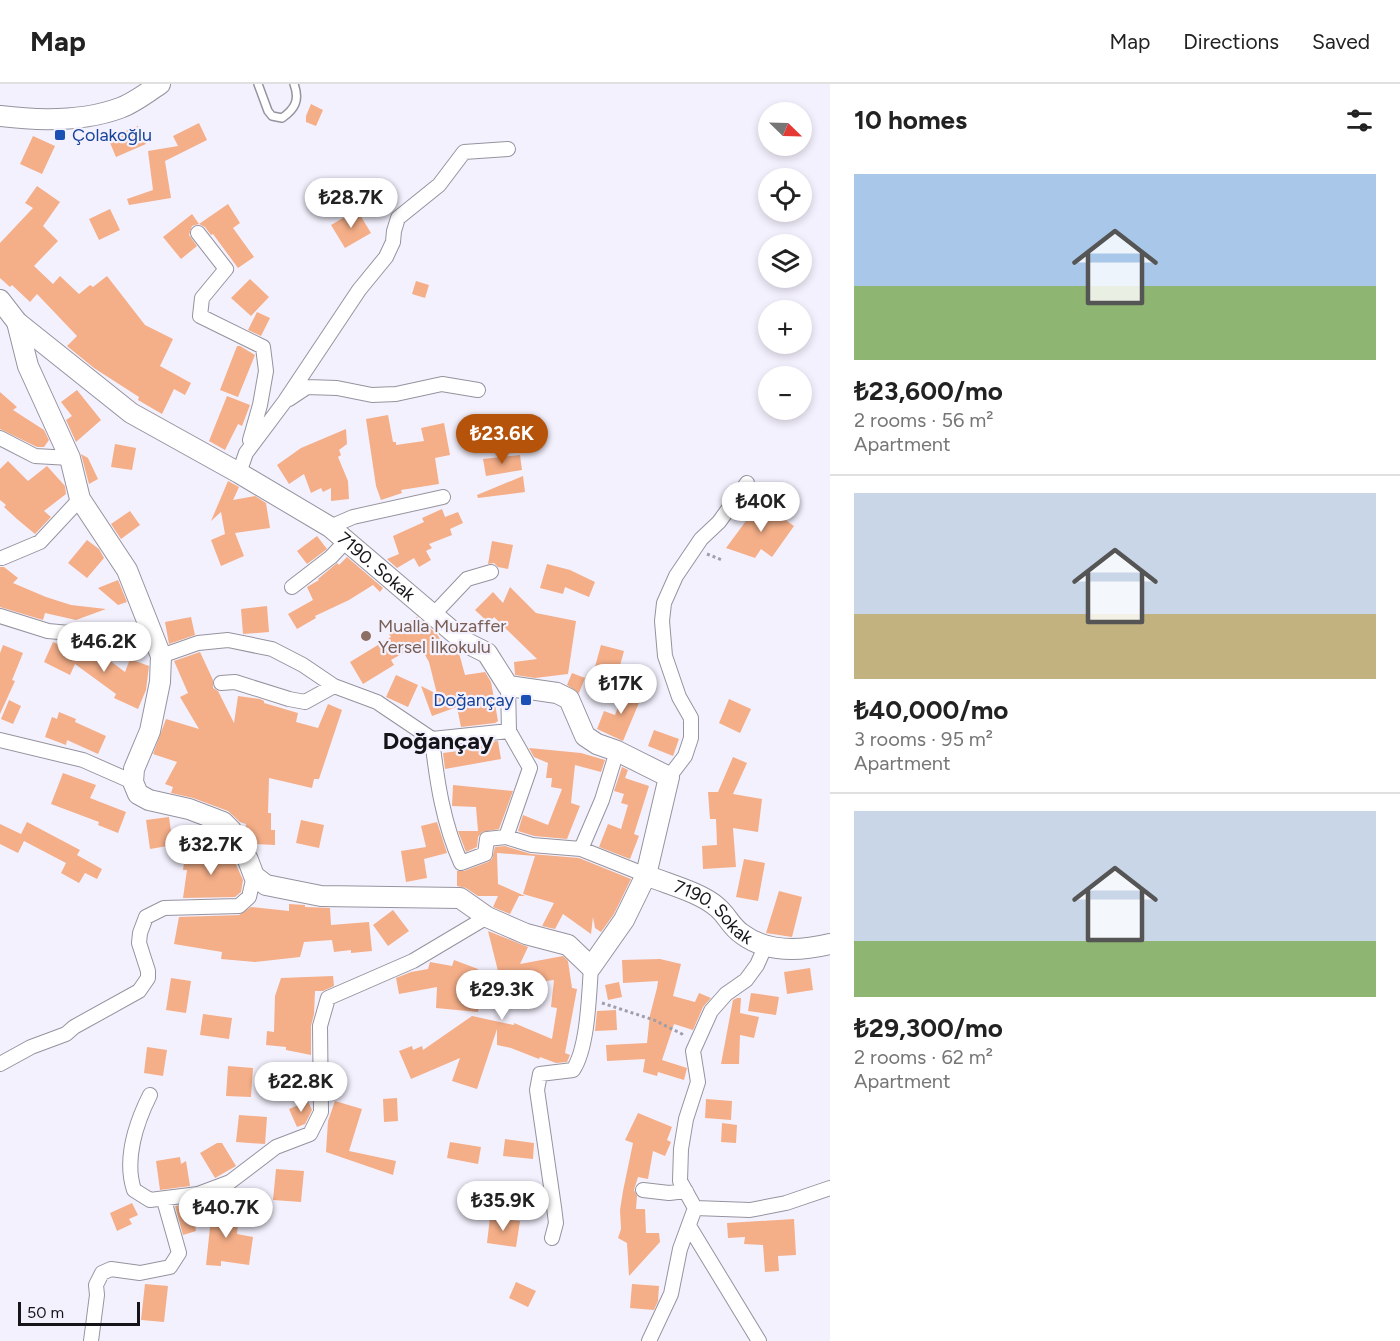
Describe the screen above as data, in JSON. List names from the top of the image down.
{
  "streets": {
    "street": ["7190. Sokak"]
  },
  "districts": ["Doğançay"],
  "places": {
    "transit": ["Çolakoğlu", "Doğançay"],
    "other": ["Mualla Muzaffer Yersel İlkokulu"]
  },
  "scale_bar": "50 m",
  "north": "bottom right",
  "page": {
    "header": "Map",
    "nav": ["Map", "Directions", "Saved"],
    "heading": "10 homes",
    "map_buttons": ["+", "−"],
    "list": [
      {
        "name": "₺23,600/mo",
        "note": "2 rooms · 56 m² · Apartment"
      },
      {
        "name": "₺40,000/mo",
        "note": "3 rooms · 95 m² · Apartment"
      },
      {
        "name": "₺29,300/mo",
        "note": "2 rooms · 62 m² · Apartment"
      }
    ],
    "price": [
      "₺28.7K",
      "₺23.6K",
      "₺40K",
      "₺46.2K",
      "₺17K",
      "₺32.7K",
      "₺29.3K",
      "₺22.8K",
      "₺35.9K",
      "₺40.7K"
    ],
    "scale": "50 m"
  }
}
